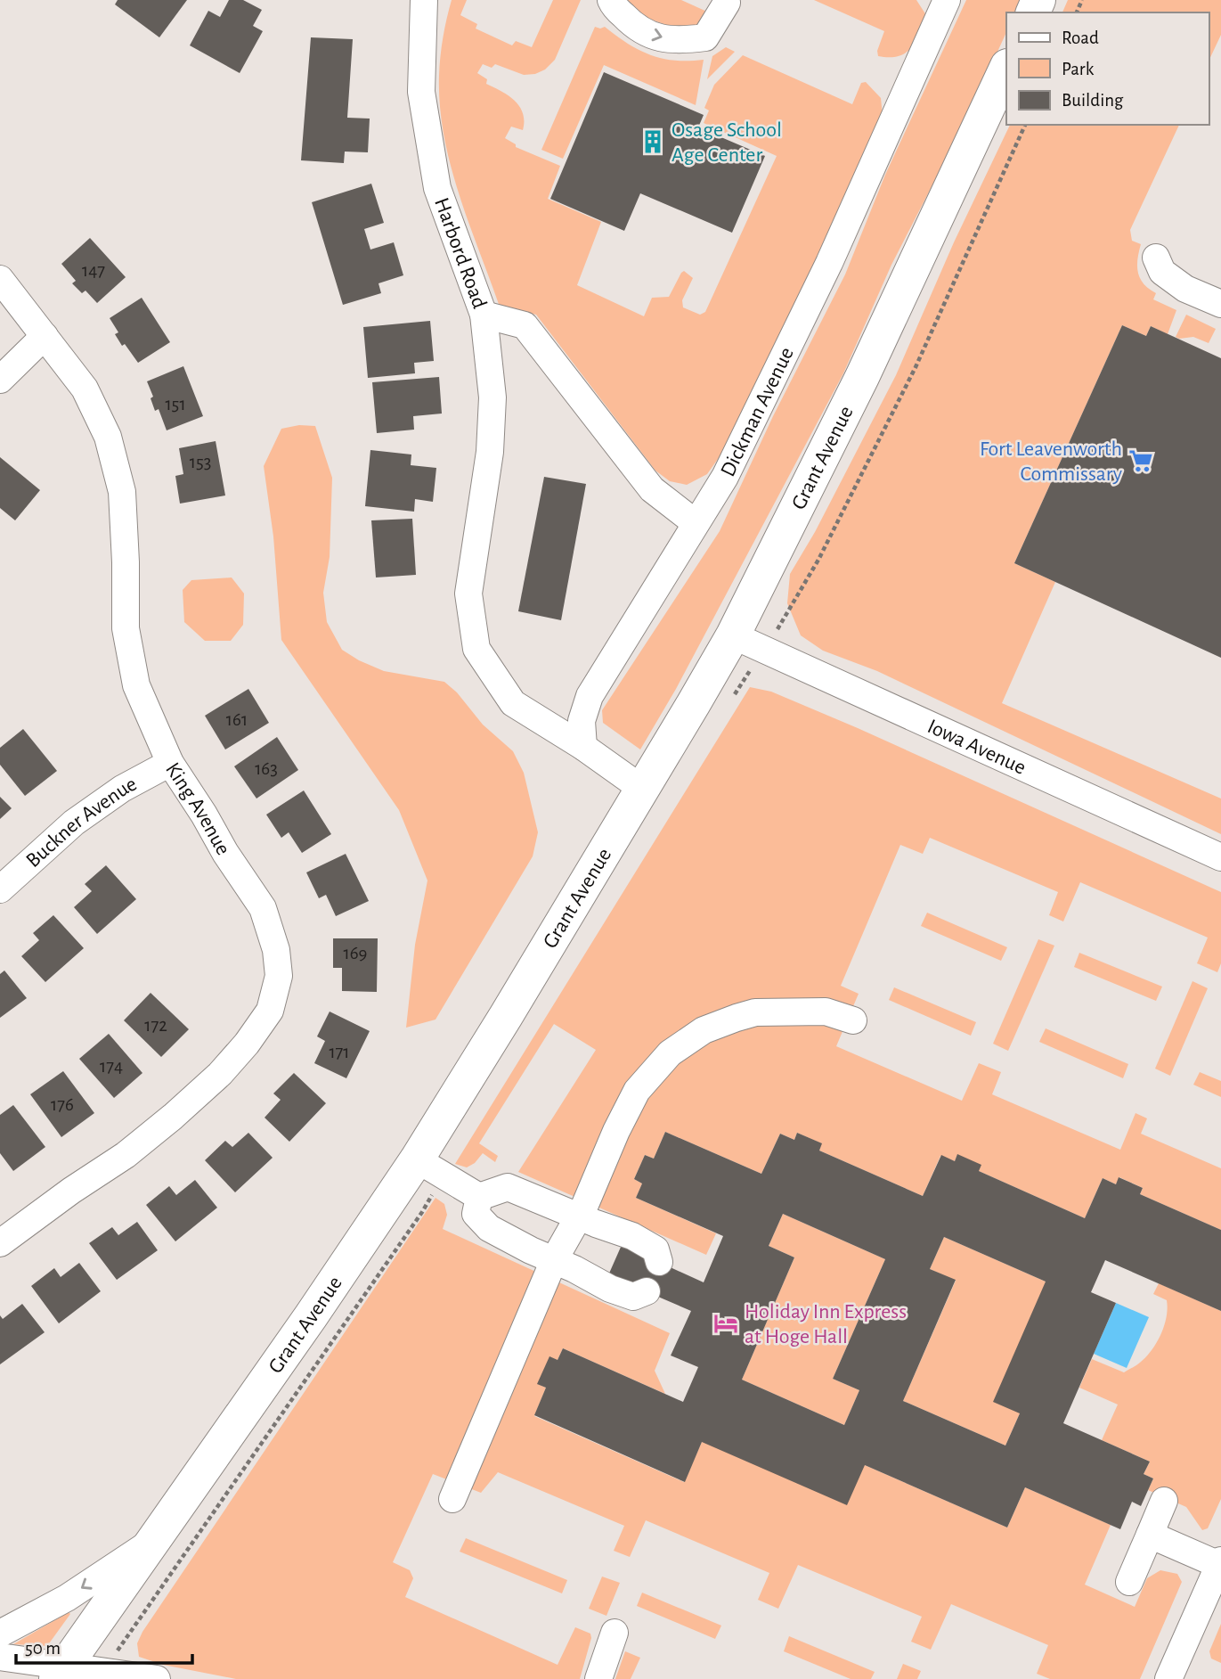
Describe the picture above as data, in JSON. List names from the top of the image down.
{
  "streets": {
    "main road": ["Grant Avenue"],
    "street": [
      "Harbord Road",
      "Dickman Avenue",
      "Iowa Avenue",
      "King Avenue",
      "Buckner Avenue"
    ]
  },
  "crossings": [
    ["Harbord Road", "Dickman Avenue"],
    ["Grant Avenue", "Iowa Avenue"],
    ["King Avenue", "Buckner Avenue"]
  ],
  "places": {
    "building": ["Osage School Age Center"],
    "supermarket": ["Fort Leavenworth Commissary"],
    "hotel": ["Holiday Inn Express at Hoge Hall"]
  },
  "house_numbers": [
    "147",
    "151",
    "153",
    "161",
    "163",
    "169",
    "172",
    "171",
    "174",
    "176"
  ],
  "legend": ["Road", "Park", "Building"],
  "scale_bar": "50 m"
}
